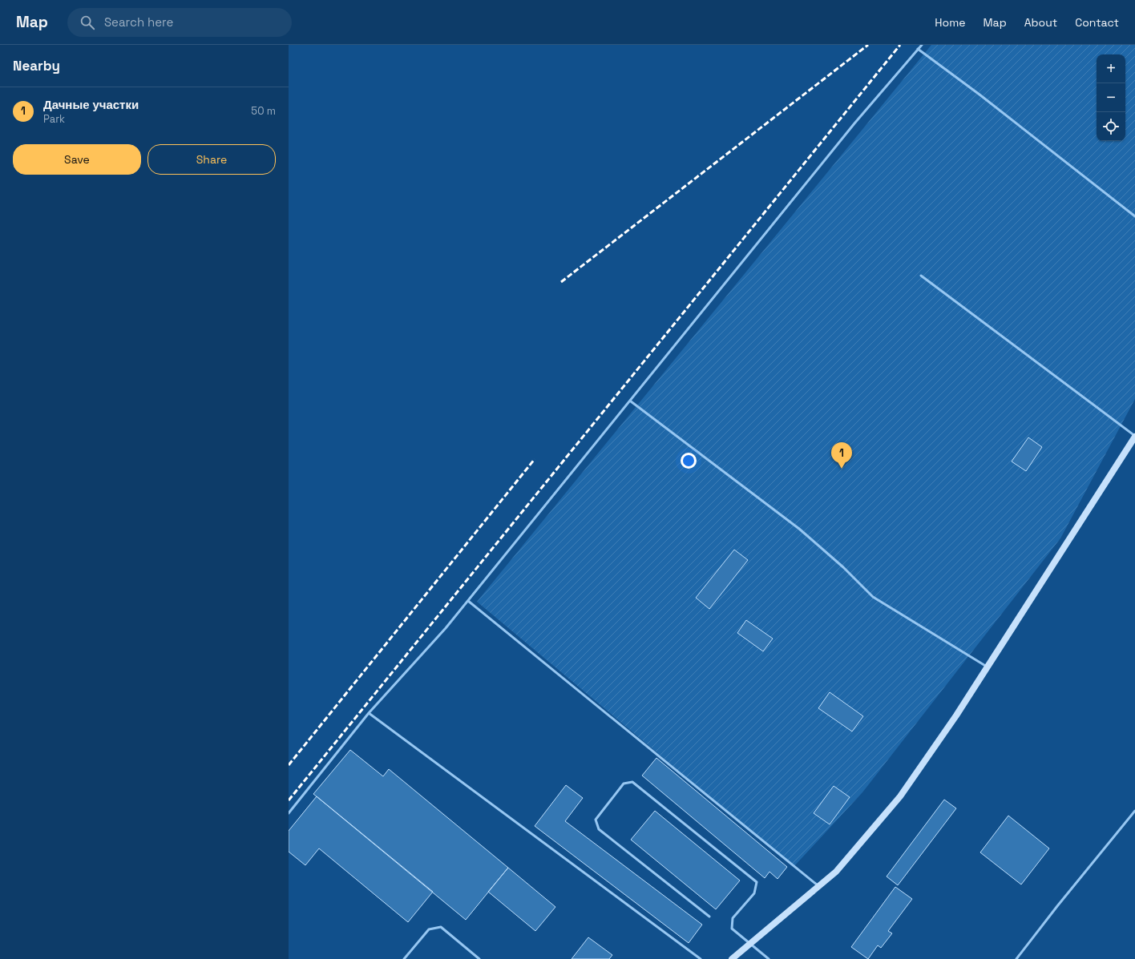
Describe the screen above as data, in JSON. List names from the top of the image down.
{
  "page": {
    "header": "Map",
    "search": "Search here",
    "nav": [
      "Home",
      "Map",
      "About",
      "Contact"
    ],
    "heading": "Nearby",
    "map_buttons": ["+", "−"],
    "list": [
      {
        "mark": "1",
        "name": "Дачные участки",
        "note": "Park",
        "value": "50 m"
      }
    ],
    "buttons": ["Save", "Share"],
    "pins": "1"
  }
}
